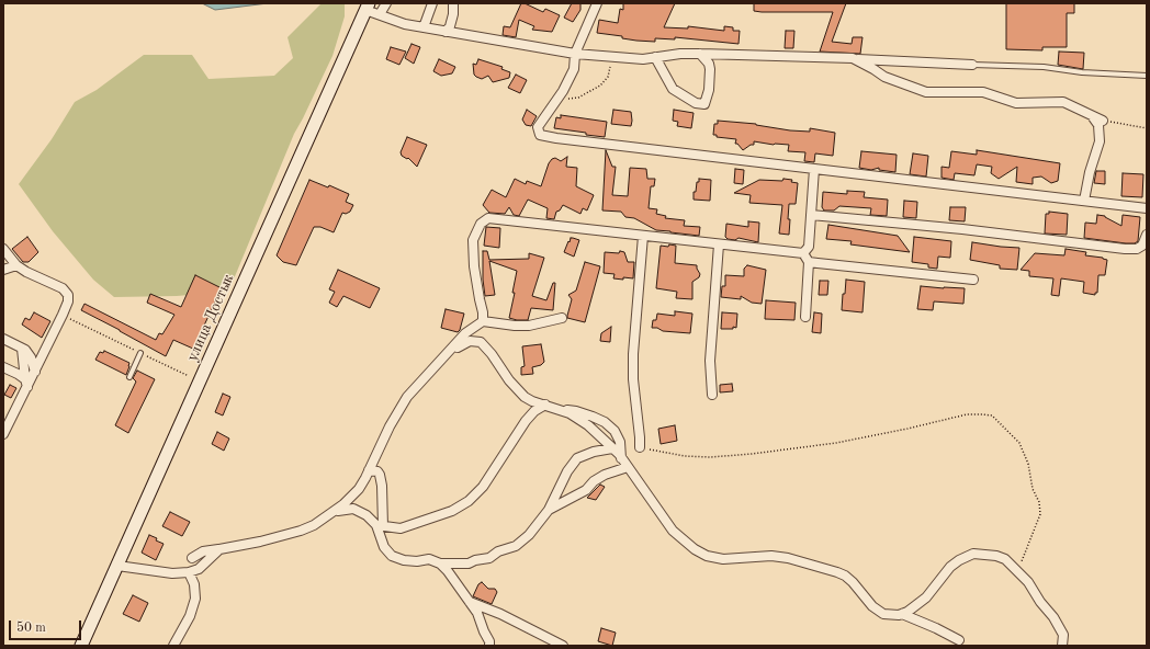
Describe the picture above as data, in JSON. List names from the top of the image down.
{
  "streets": {
    "main road": ["улица Достык"]
  },
  "scale_bar": "50 m"
}
